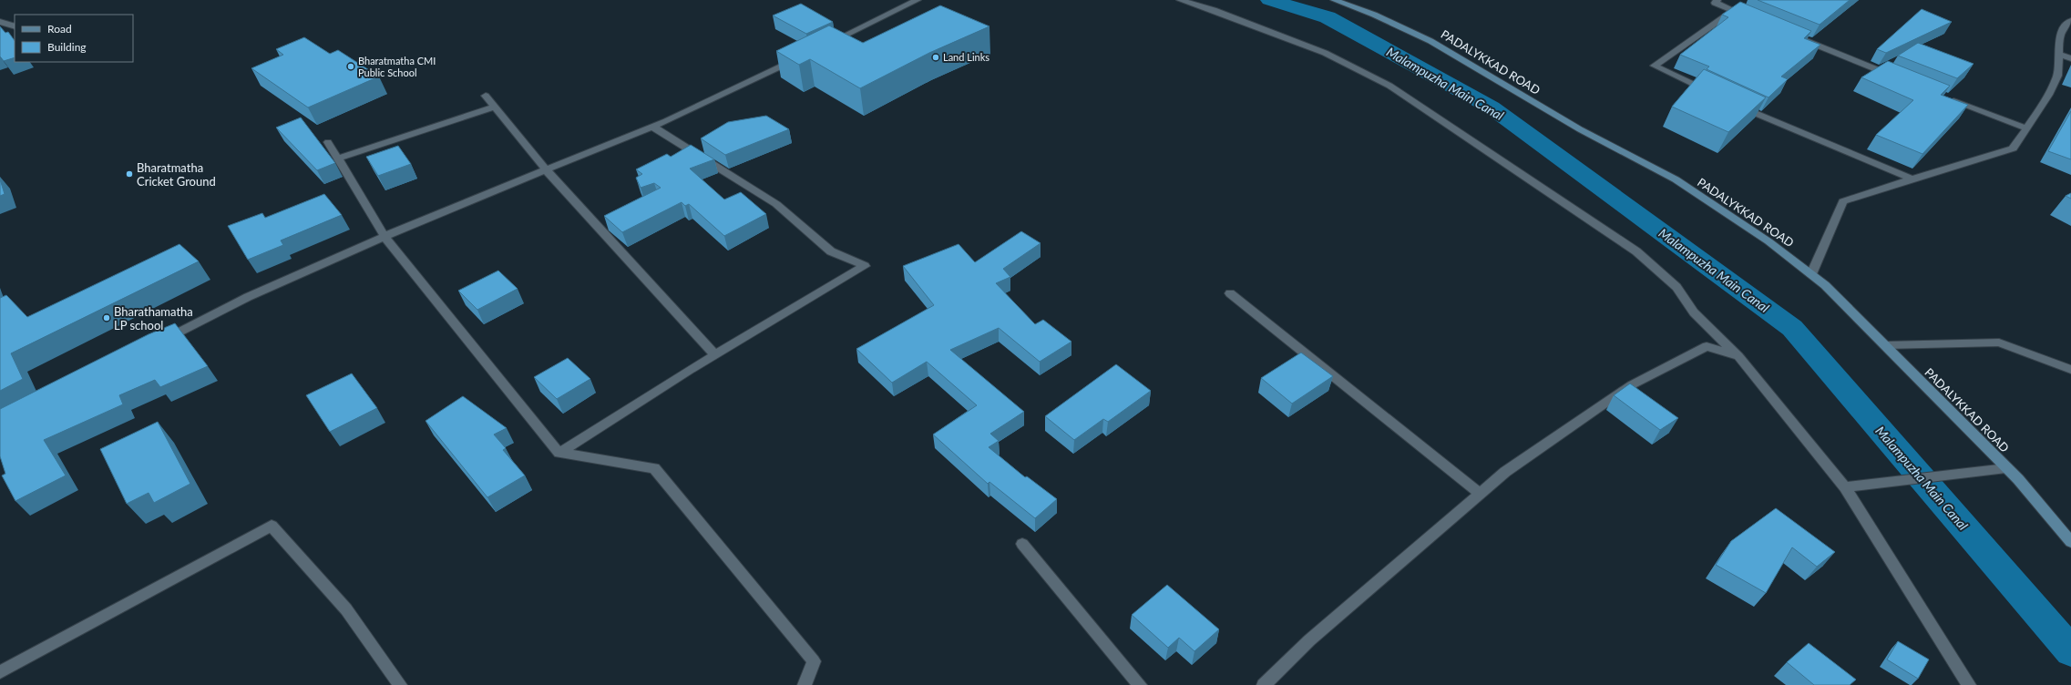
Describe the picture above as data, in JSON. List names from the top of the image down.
{
  "streets": {
    "street": ["PADALYKKAD ROAD"]
  },
  "water": ["Malampuzha Main Canal"],
  "places": [
    "Land Links",
    "Bharatmatha CMI Public School",
    "Bharatmatha Cricket Ground",
    "Bharathamatha LP school"
  ],
  "legend": ["Road", "Building"]
}
